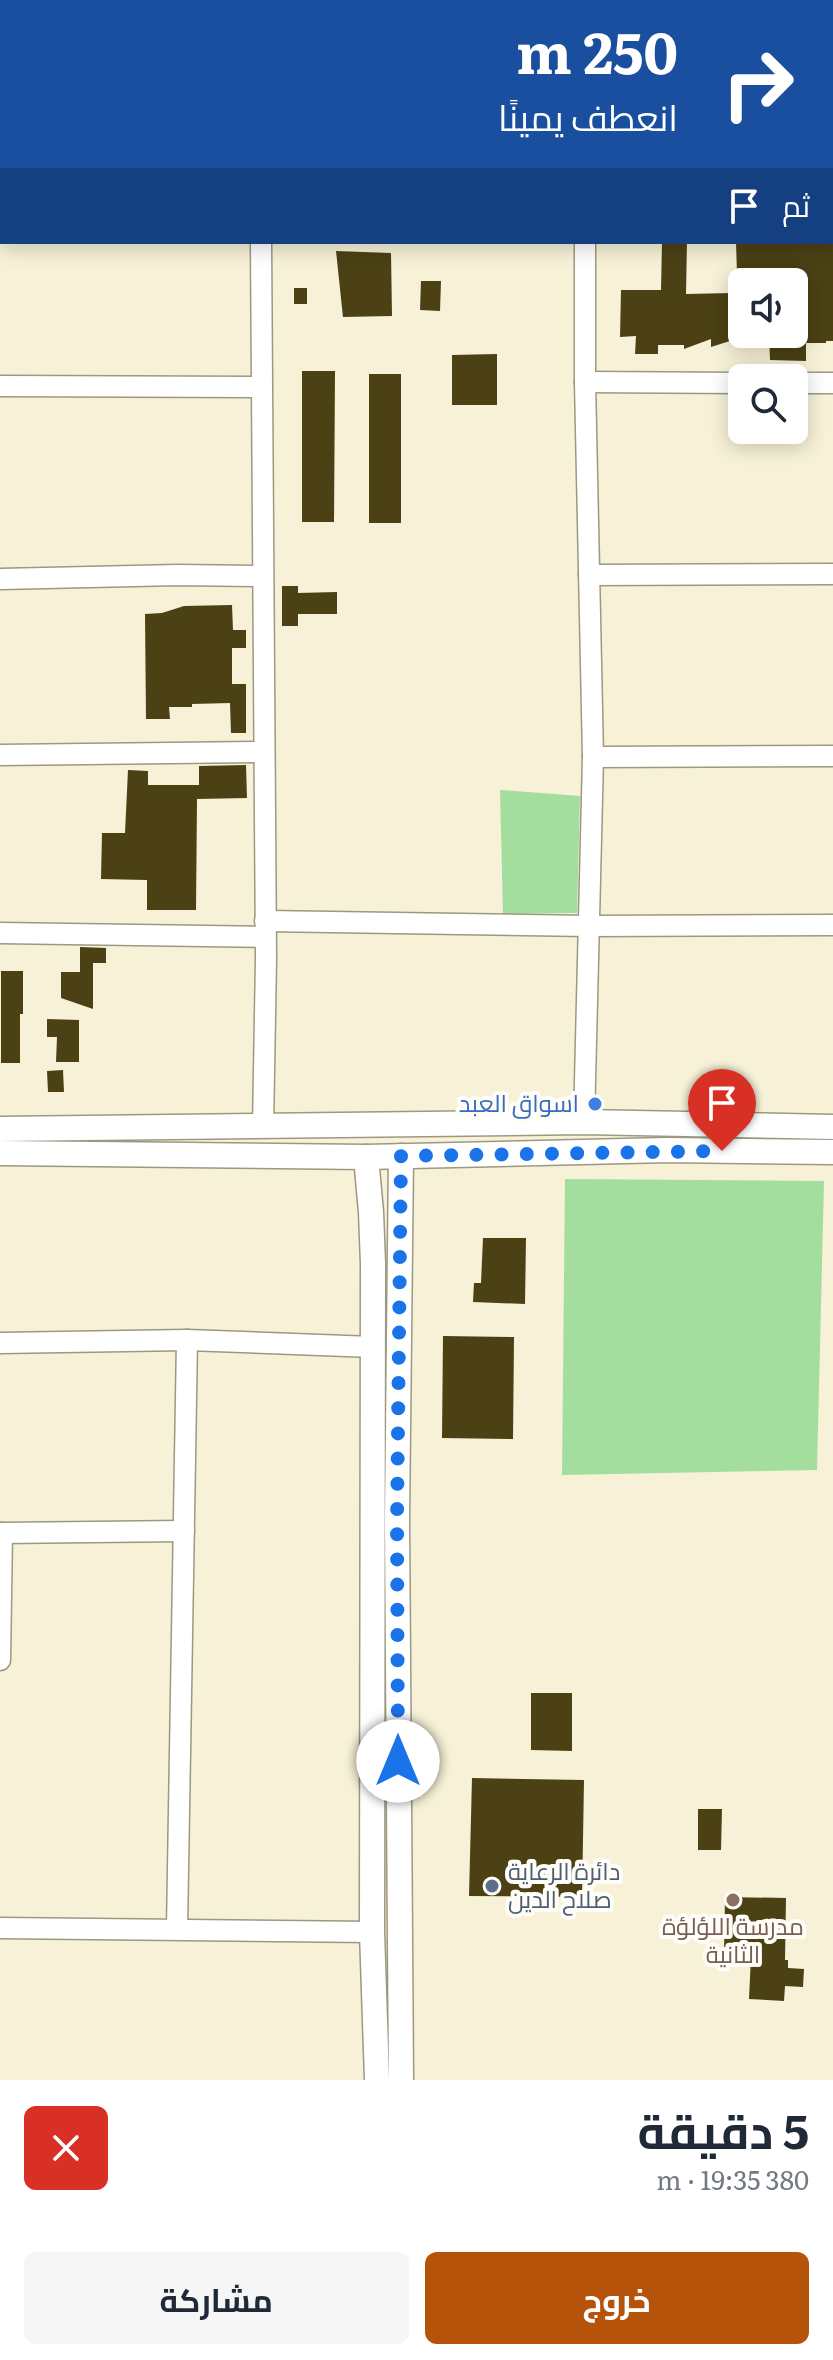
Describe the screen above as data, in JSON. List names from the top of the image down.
{
  "places": ["اسواق العبد", "دائرة الرعاية صلاح الدين", "مدرسة اللؤلؤة الثانية"],
  "page": {
    "turn": ["250 m", "انعطف يمينًا"],
    "then": "ثم",
    "heading": ["5 دقيقة", "380 m · 19:35"],
    "buttons": ["خروج", "مشاركة"]
  }
}
